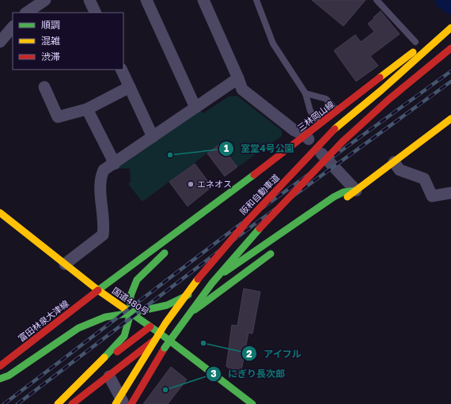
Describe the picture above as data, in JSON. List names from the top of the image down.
{
  "streets": {
    "main road": [
      "三林岡山線",
      "阪和自動車道",
      "国道480号",
      "富田林泉大津線"
    ]
  },
  "crossings": [
    ["三林岡山線", "国道480号"],
    ["三林岡山線", "富田林泉大津線"],
    ["国道480号", "富田林泉大津線"]
  ],
  "places": [
    "室堂4号公園",
    "エネオス",
    "アイフル",
    "にぎり長次郎"
  ],
  "legend": ["順調", "混雑", "渋滞"]
}
